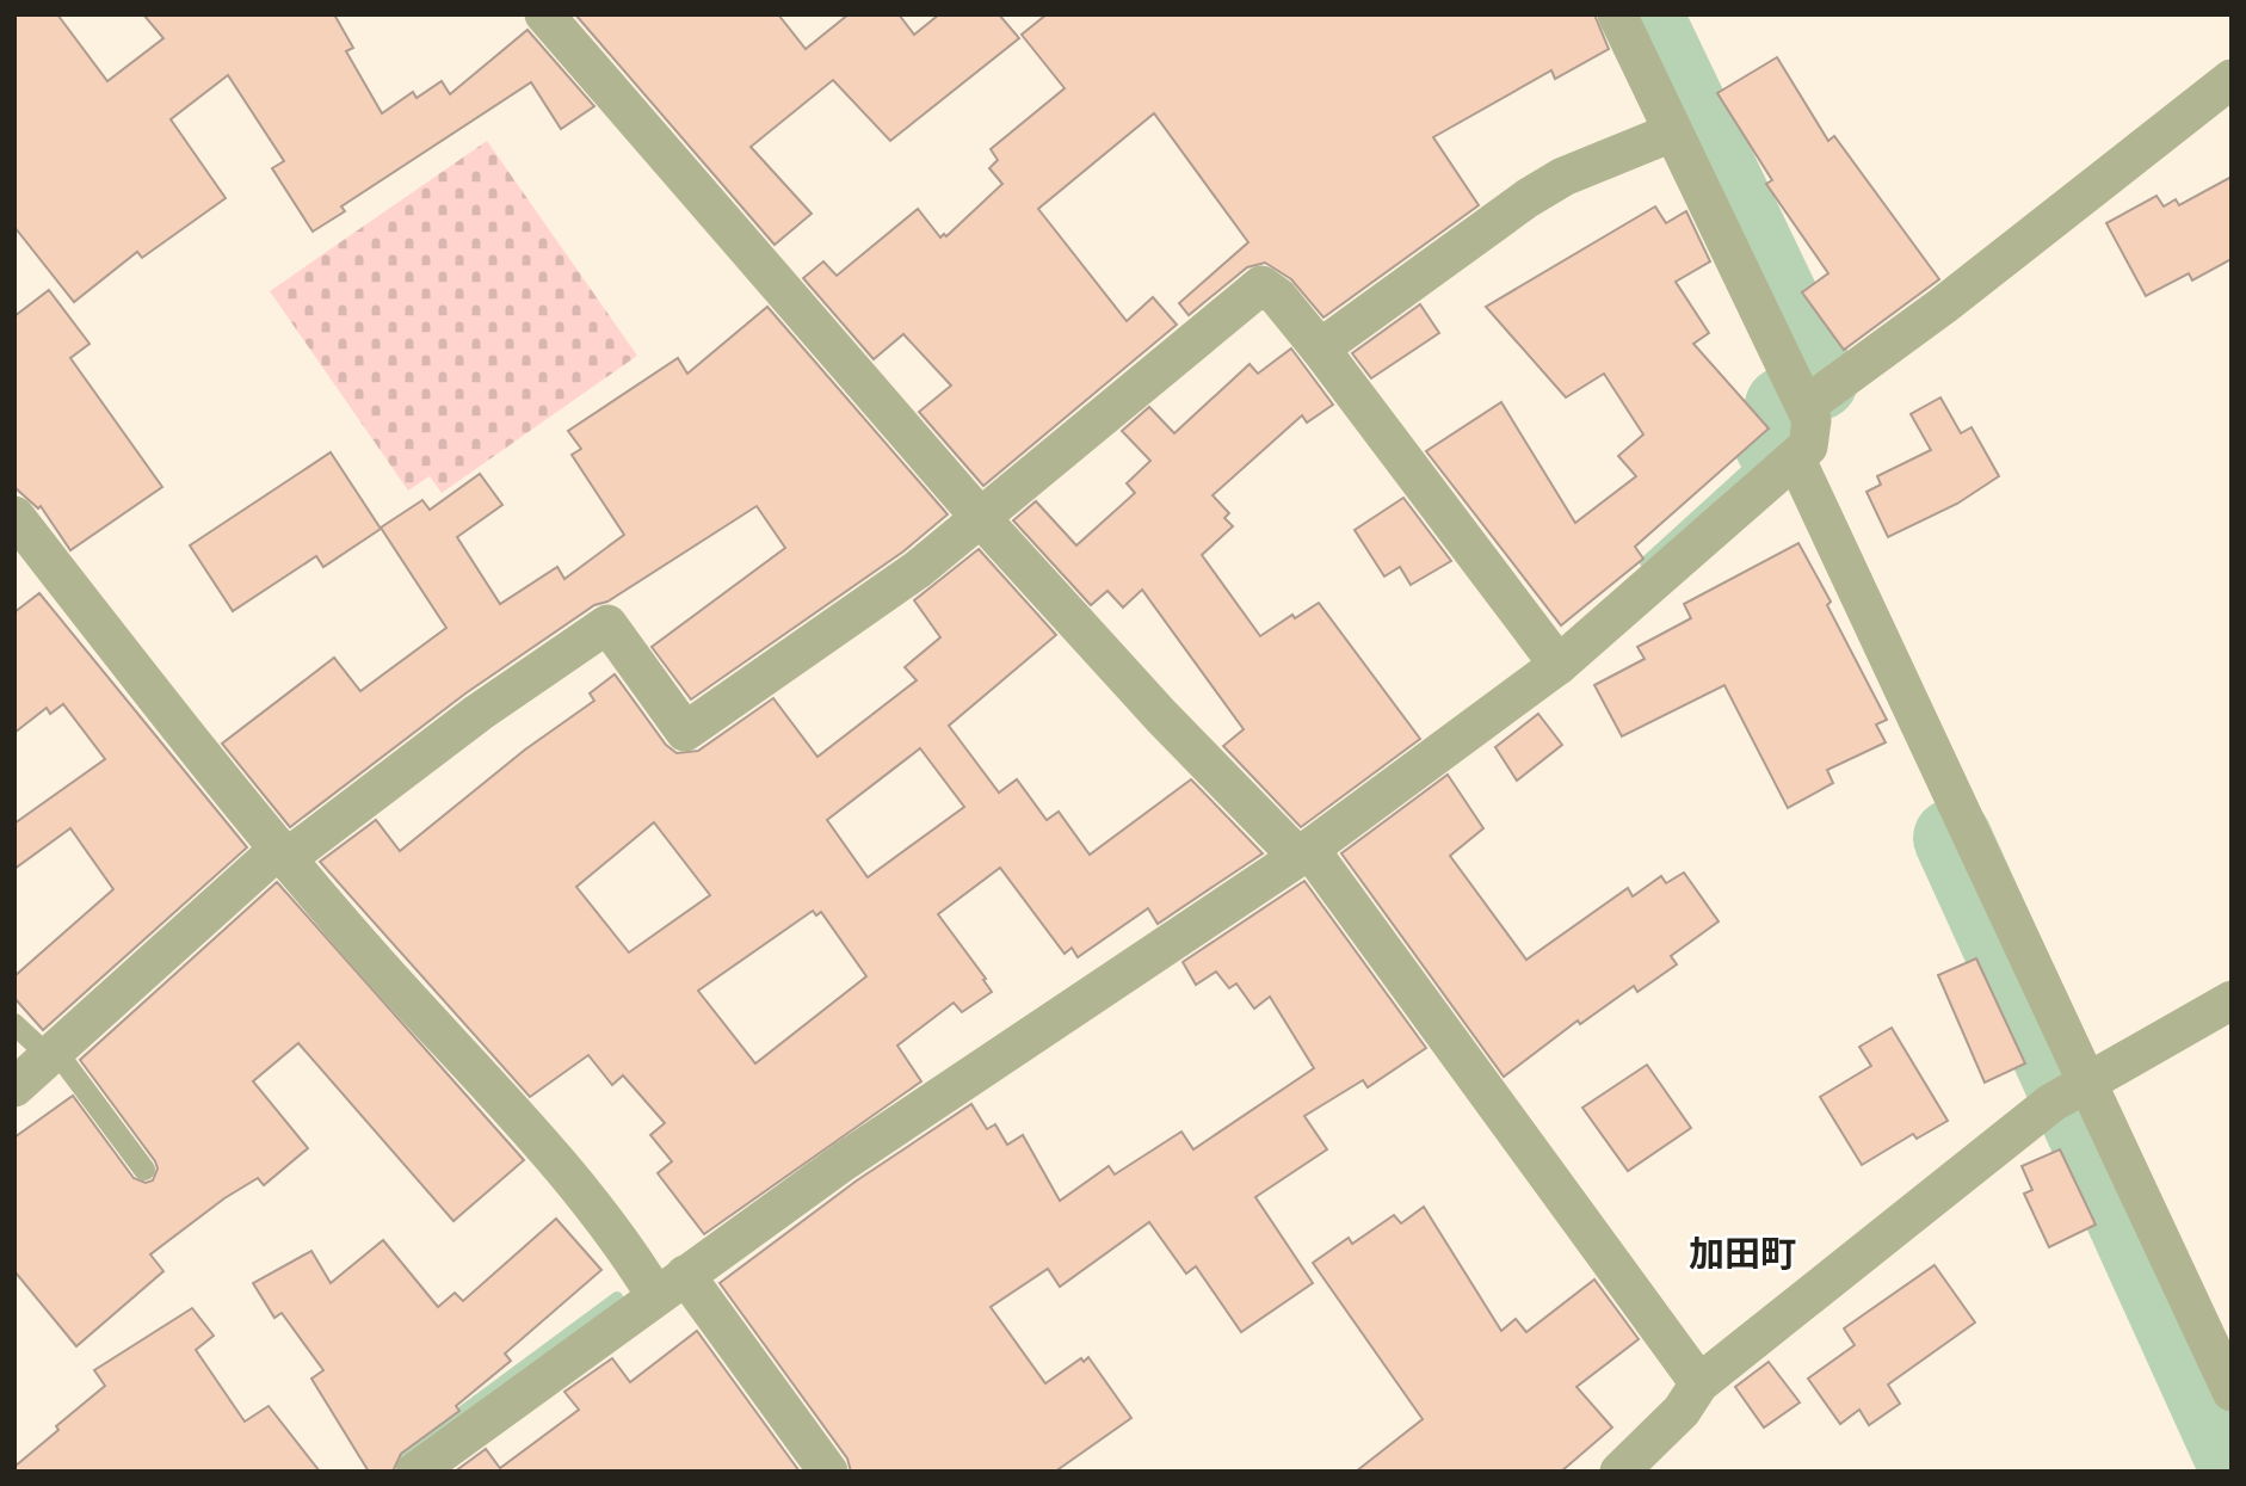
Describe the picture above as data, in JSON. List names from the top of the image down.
{
  "districts": ["加田町"]
}
